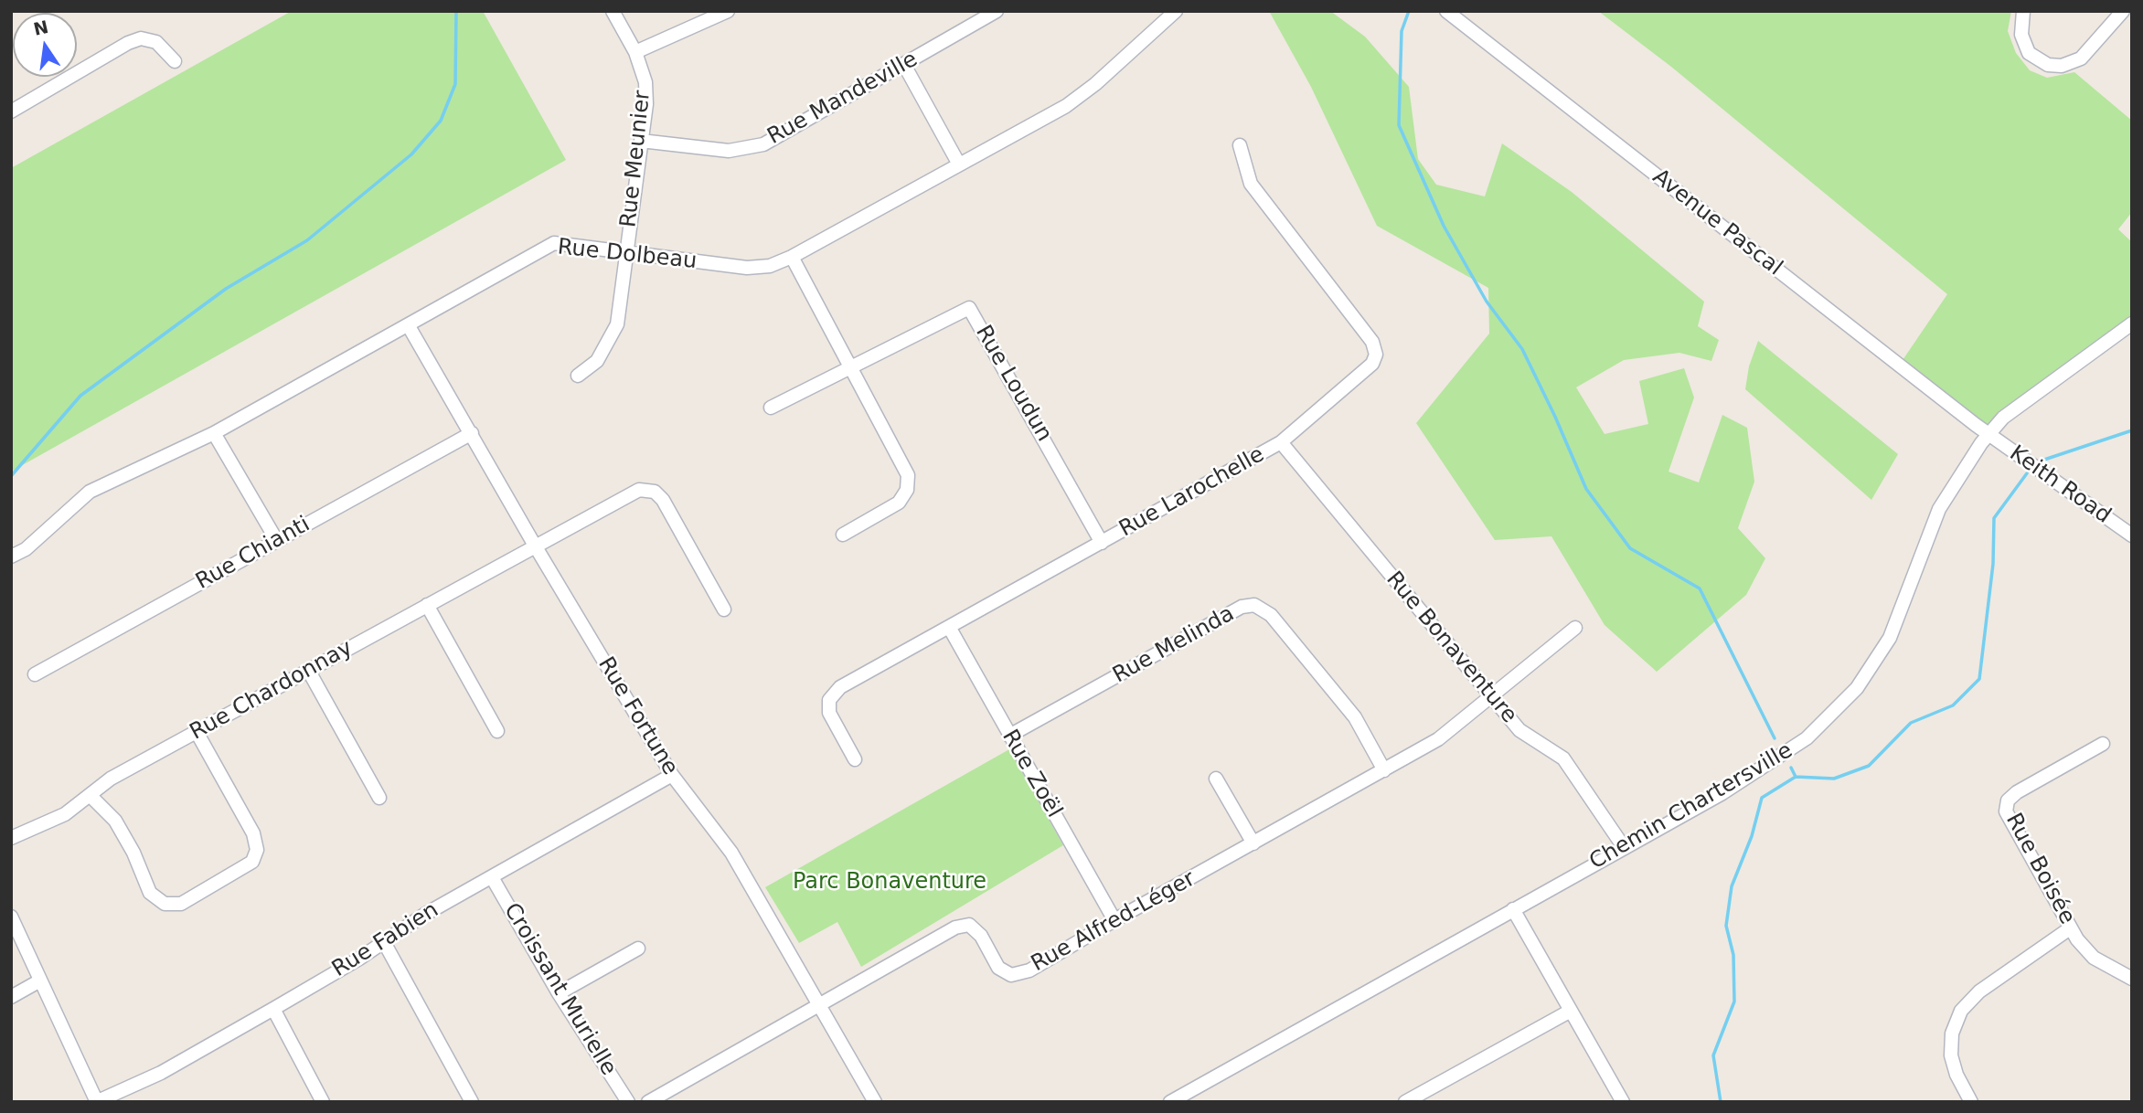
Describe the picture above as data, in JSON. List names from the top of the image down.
{
  "streets": {
    "street": [
      "Rue Mandeville",
      "Rue Meunier",
      "Avenue Pascal",
      "Rue Dolbeau",
      "Rue Loudun",
      "Keith Road",
      "Rue Larochelle",
      "Rue Chianti",
      "Rue Melinda",
      "Rue Bonaventure",
      "Rue Chardonnay",
      "Rue Fortune",
      "Rue Zoël",
      "Chemin Chartersville",
      "Rue Boisée",
      "Rue Alfred-Léger",
      "Rue Fabien",
      "Croissant Murielle"
    ]
  },
  "crossings": [
    ["Rue Mandeville", "Rue Meunier"],
    ["Rue Meunier", "Rue Dolbeau"],
    ["Avenue Pascal", "Keith Road"],
    ["Avenue Pascal", "Chemin Chartersville"],
    ["Rue Dolbeau", "Rue Fortune"],
    ["Rue Loudun", "Rue Larochelle"],
    ["Keith Road", "Chemin Chartersville"],
    ["Rue Larochelle", "Rue Bonaventure"],
    ["Rue Larochelle", "Rue Zoël"],
    ["Rue Chianti", "Rue Fortune"],
    ["Rue Melinda", "Rue Zoël"],
    ["Rue Melinda", "Rue Alfred-Léger"],
    ["Rue Bonaventure", "Chemin Chartersville"],
    ["Rue Bonaventure", "Rue Alfred-Léger"],
    ["Rue Chardonnay", "Rue Fortune"],
    ["Rue Fortune", "Rue Alfred-Léger"],
    ["Rue Fortune", "Rue Fabien"],
    ["Rue Zoël", "Rue Alfred-Léger"],
    ["Rue Fabien", "Croissant Murielle"]
  ],
  "parks": ["Parc Bonaventure"],
  "north": "top"
}
